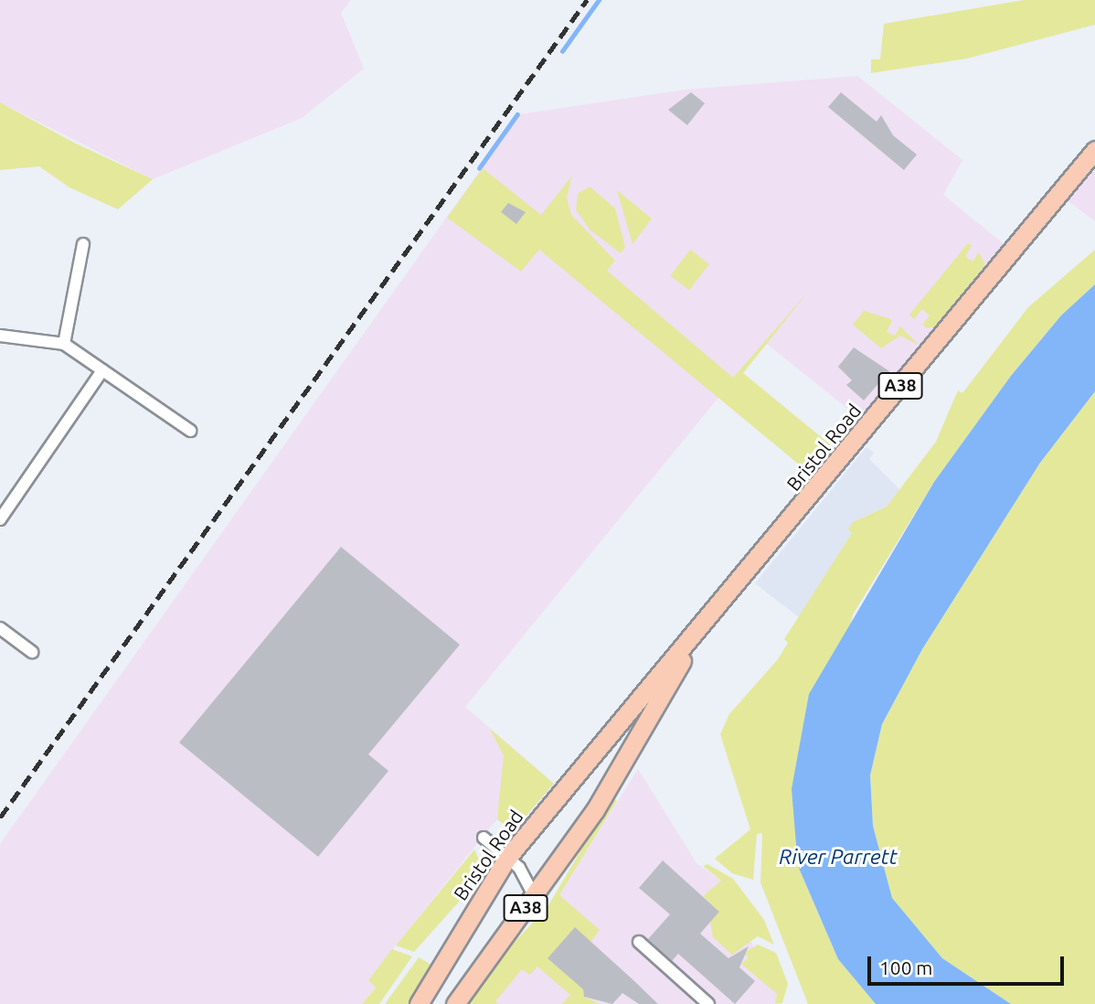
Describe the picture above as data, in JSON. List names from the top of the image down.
{
  "streets": {
    "main road": ["A38", "Bristol Road"]
  },
  "water": ["River Parrett"],
  "scale_bar": "100 m"
}
